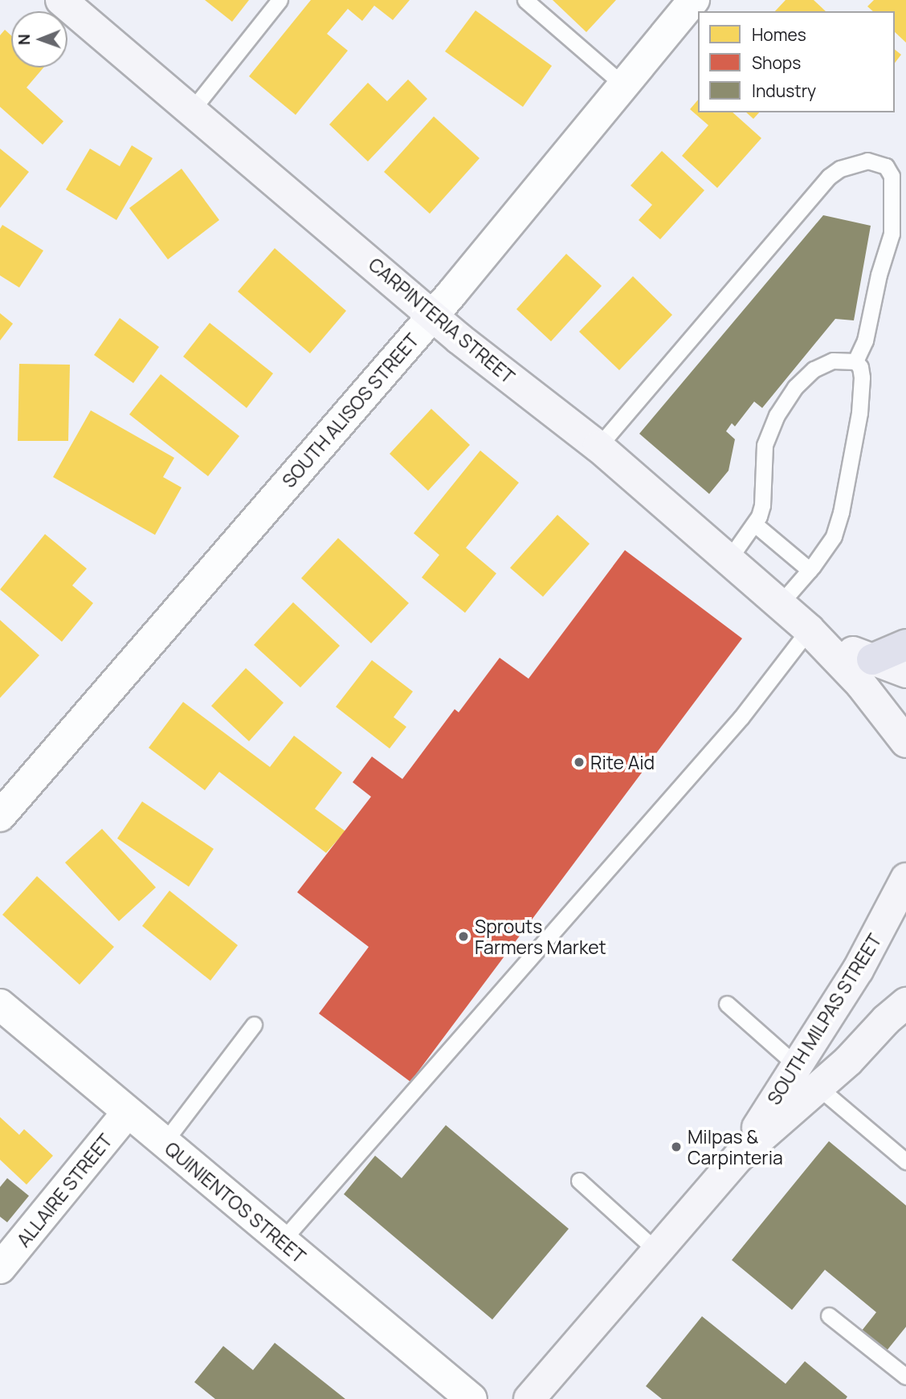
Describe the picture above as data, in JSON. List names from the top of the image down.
{
  "streets": {
    "street": [
      "CARPINTERIA STREET",
      "SOUTH ALISOS STREET",
      "SOUTH MILPAS STREET",
      "ALLAIRE STREET",
      "QUINIENTOS STREET"
    ]
  },
  "crossings": [
    ["CARPINTERIA STREET", "SOUTH ALISOS STREET"],
    ["ALLAIRE STREET", "QUINIENTOS STREET"]
  ],
  "places": ["Rite Aid", "Sprouts Farmers Market", "Milpas & Carpinteria"],
  "legend": ["Homes", "Shops", "Industry"],
  "north": "left"
}
